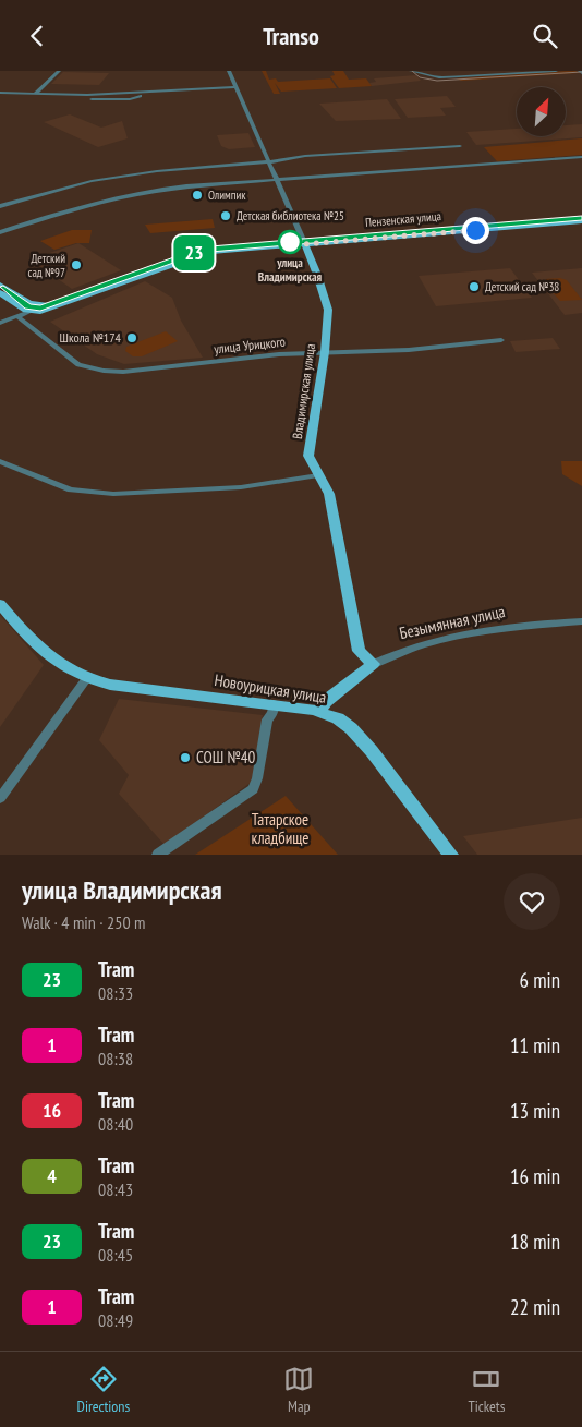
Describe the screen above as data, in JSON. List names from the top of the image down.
{
  "streets": {
    "main road": [
      "Пензенская улица",
      "Владимирская улица",
      "Безымянная улица",
      "Новоурицкая улица"
    ],
    "street": ["улица Урицкого"]
  },
  "crossings": [
    ["Пензенская улица", "улица Урицкого"],
    ["Пензенская улица", "Владимирская улица"],
    ["улица Урицкого", "Владимирская улица"],
    ["Владимирская улица", "Безымянная улица"],
    ["Безымянная улица", "Новоурицкая улица"]
  ],
  "parks": ["Татарское кладбище"],
  "places": [
    "Олимпик",
    "Детская библиотека №25",
    "улица Владимирская",
    "Детский сад №97",
    "Детский сад №38",
    "Школа №174",
    "СОШ №40"
  ],
  "lines": ["tram line 23"],
  "north": "top right",
  "page": {
    "header": "Transo",
    "on_map": "23",
    "heading": ["улица Владимирская", "Walk · 4 min · 250 m"],
    "list": [
      {
        "mark": "23",
        "name": "Tram",
        "note": "08:33",
        "value": "6 min"
      },
      {
        "mark": "1",
        "name": "Tram",
        "note": "08:38",
        "value": "11 min"
      },
      {
        "mark": "16",
        "name": "Tram",
        "note": "08:40",
        "value": "13 min"
      },
      {
        "mark": "4",
        "name": "Tram",
        "note": "08:43",
        "value": "16 min"
      },
      {
        "mark": "23",
        "name": "Tram",
        "note": "08:45",
        "value": "18 min"
      },
      {
        "mark": "1",
        "name": "Tram",
        "note": "08:49",
        "value": "22 min"
      }
    ],
    "tabs": ["Directions", "Map", "Tickets"]
  }
}
